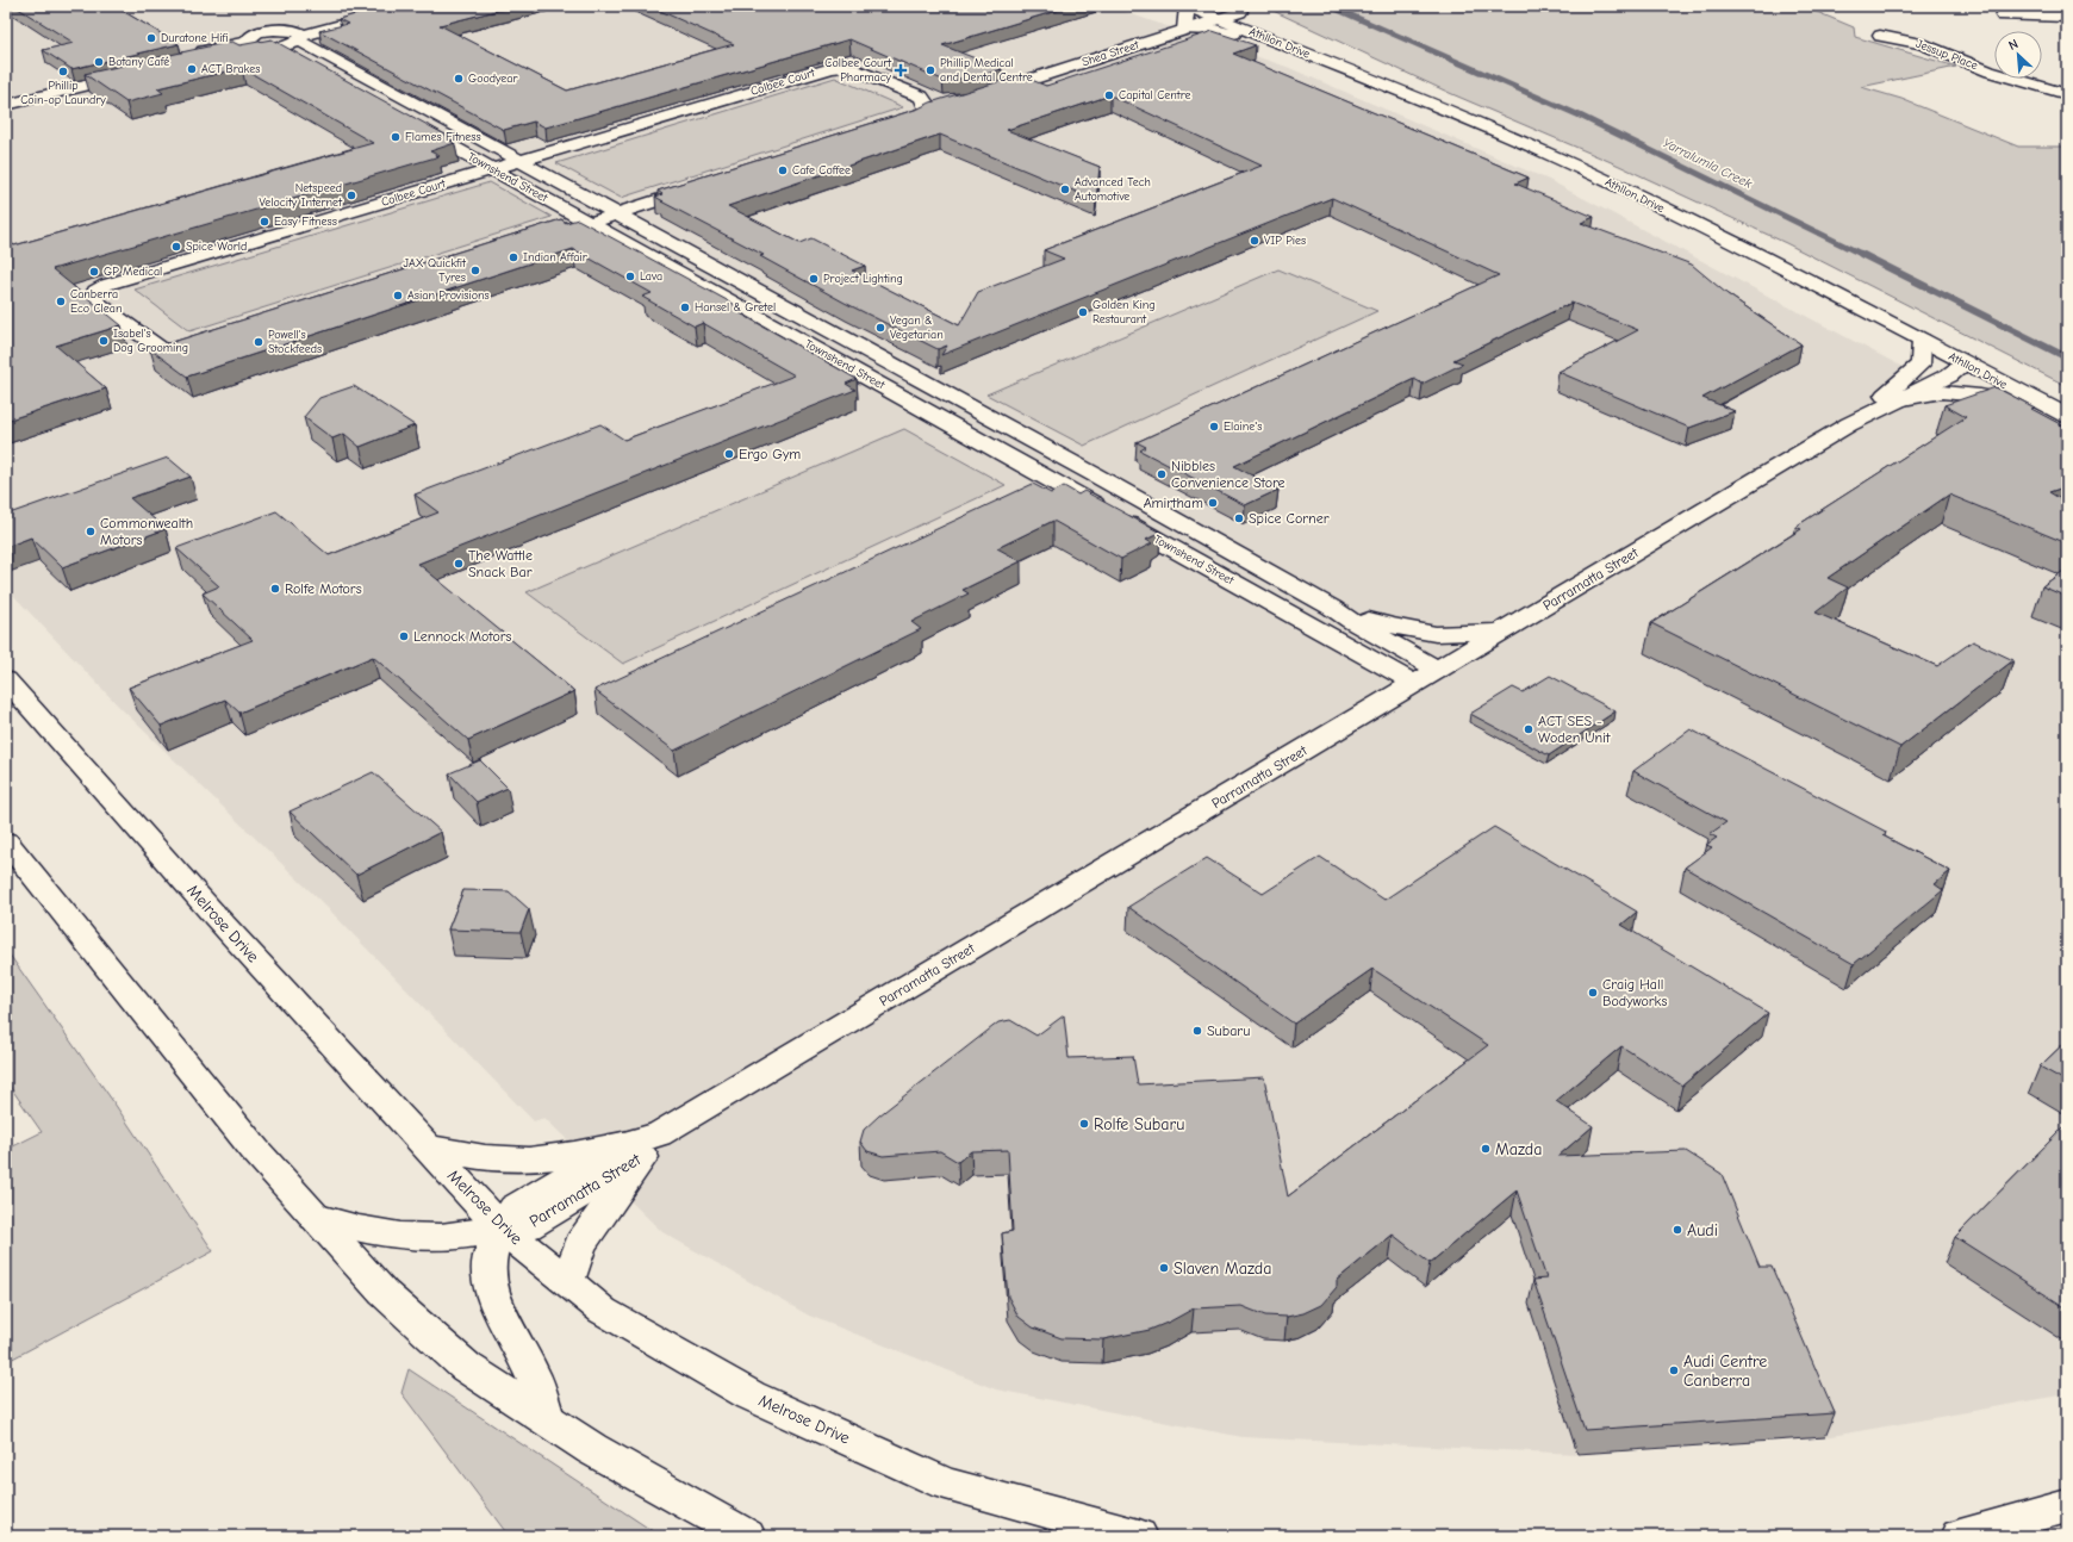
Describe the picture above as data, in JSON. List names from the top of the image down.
{
  "streets": {
    "street": [
      "Athllon Drive",
      "Shea Street",
      "Jessup Place",
      "Colbee Court",
      "Townshend Street",
      "Parramatta Street",
      "Melrose Drive"
    ]
  },
  "crossings": [
    ["Athllon Drive", "Shea Street"],
    ["Athllon Drive", "Parramatta Street"],
    ["Colbee Court", "Townshend Street"],
    ["Townshend Street", "Parramatta Street"],
    ["Parramatta Street", "Melrose Drive"]
  ],
  "water": ["Yarralumla Creek"],
  "places": {
    "other": [
      "Duratone Hifi",
      "Botany Café",
      "ACT Brakes",
      "Phillip Medical and Dental Centre",
      "Phillip Coin-op Laundry",
      "Goodyear",
      "Capital Centre",
      "Flames Fitness",
      "Cafe Coffee",
      "Advanced Tech Automotive",
      "Netspeed Velocity Internet",
      "Easy Fitness",
      "VIP Pies",
      "Spice World",
      "Indian Affair",
      "JAX Quickfit Tyres",
      "GP Medical",
      "Lava",
      "Project Lighting",
      "Asian Provisions",
      "Canberra Eco Clean",
      "Hansel & Gretel",
      "Golden King Restaurant",
      "Vegan & Vegetarian",
      "Isabel’s Dog Grooming",
      "Powell’s Stockfeeds",
      "Elaine's",
      "Ergo Gym",
      "Nibbles Convenience Store",
      "Amirtham",
      "Spice Corner",
      "Commonwealth Motors",
      "The Wattle Snack Bar",
      "Rolfe Motors",
      "Lennock Motors",
      "ACT SES - Woden Unit",
      "Craig Hall Bodyworks",
      "Subaru",
      "Rolfe Subaru",
      "Mazda",
      "Audi",
      "Slaven Mazda",
      "Audi Centre Canberra"
    ],
    "health": ["Colbee Court Pharmacy"]
  },
  "north": "top left"
}
